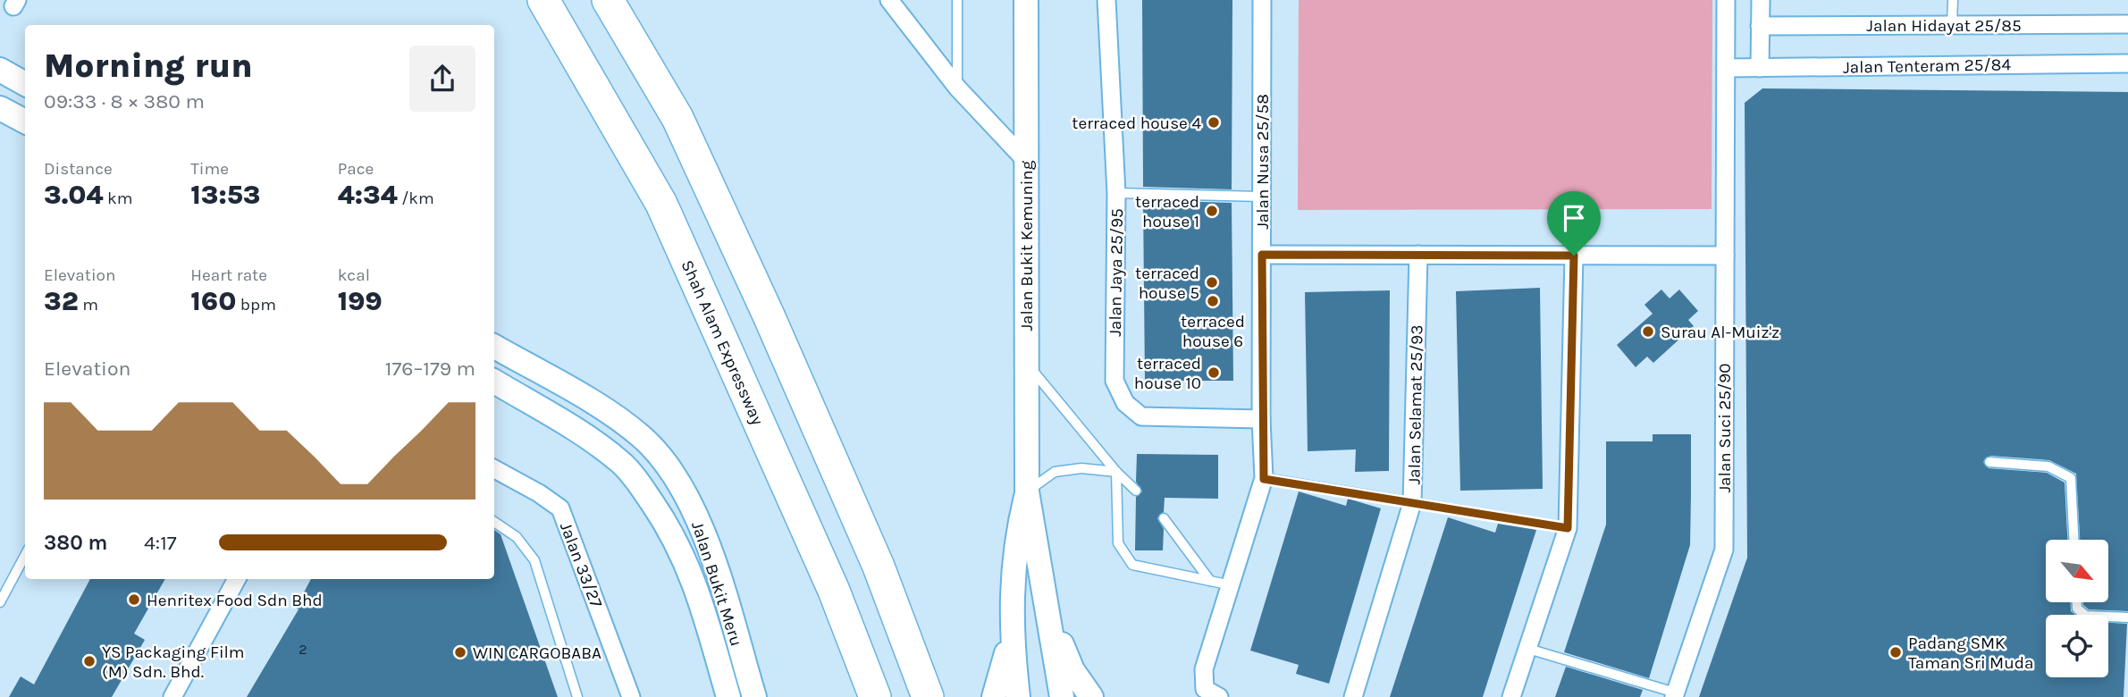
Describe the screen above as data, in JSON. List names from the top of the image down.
{
  "streets": {
    "highway": ["Shah Alam Expressway"],
    "main road": ["Jalan Bukit Kemuning", "Jalan Bukit Meru"],
    "street": [
      "Jalan Hidayat 25/85",
      "Jalan Tenteram 25/84",
      "Jalan Nusa 25/58",
      "Jalan Jaya 25/95",
      "Jalan Selamat 25/93",
      "Jalan Suci 25/90",
      "Jalan 33/27"
    ]
  },
  "crossings": [
    ["Jalan Tenteram 25/84", "Jalan Suci 25/90"],
    ["Jalan Nusa 25/58", "Jalan Jaya 25/95"]
  ],
  "places": [
    "terraced house 4",
    "terraced house 1",
    "terraced house 5",
    "terraced house 6",
    "Surau Al-Muiz'z",
    "terraced house 10",
    "Henritex Food Sdn Bhd",
    "WIN CARGOBABA",
    "Padang SMK Taman Sri Muda",
    "YS Packaging Film (M) Sdn. Bhd."
  ],
  "house_numbers": ["2"],
  "north": "bottom right",
  "page": {
    "heading": ["Morning run", "09:33 · 8 × 380 m"],
    "stats": [
      ["Distance", "3.04 km"],
      ["Time", "13:53"],
      ["Pace", "4:34 /km"],
      ["Elevation", "32 m"],
      ["Heart rate", "160 bpm"],
      ["kcal", "199"]
    ],
    "chart": ["Elevation", "176–179 m"],
    "list": [
      {
        "name": "380 m",
        "note": "4:17"
      }
    ]
  }
}
